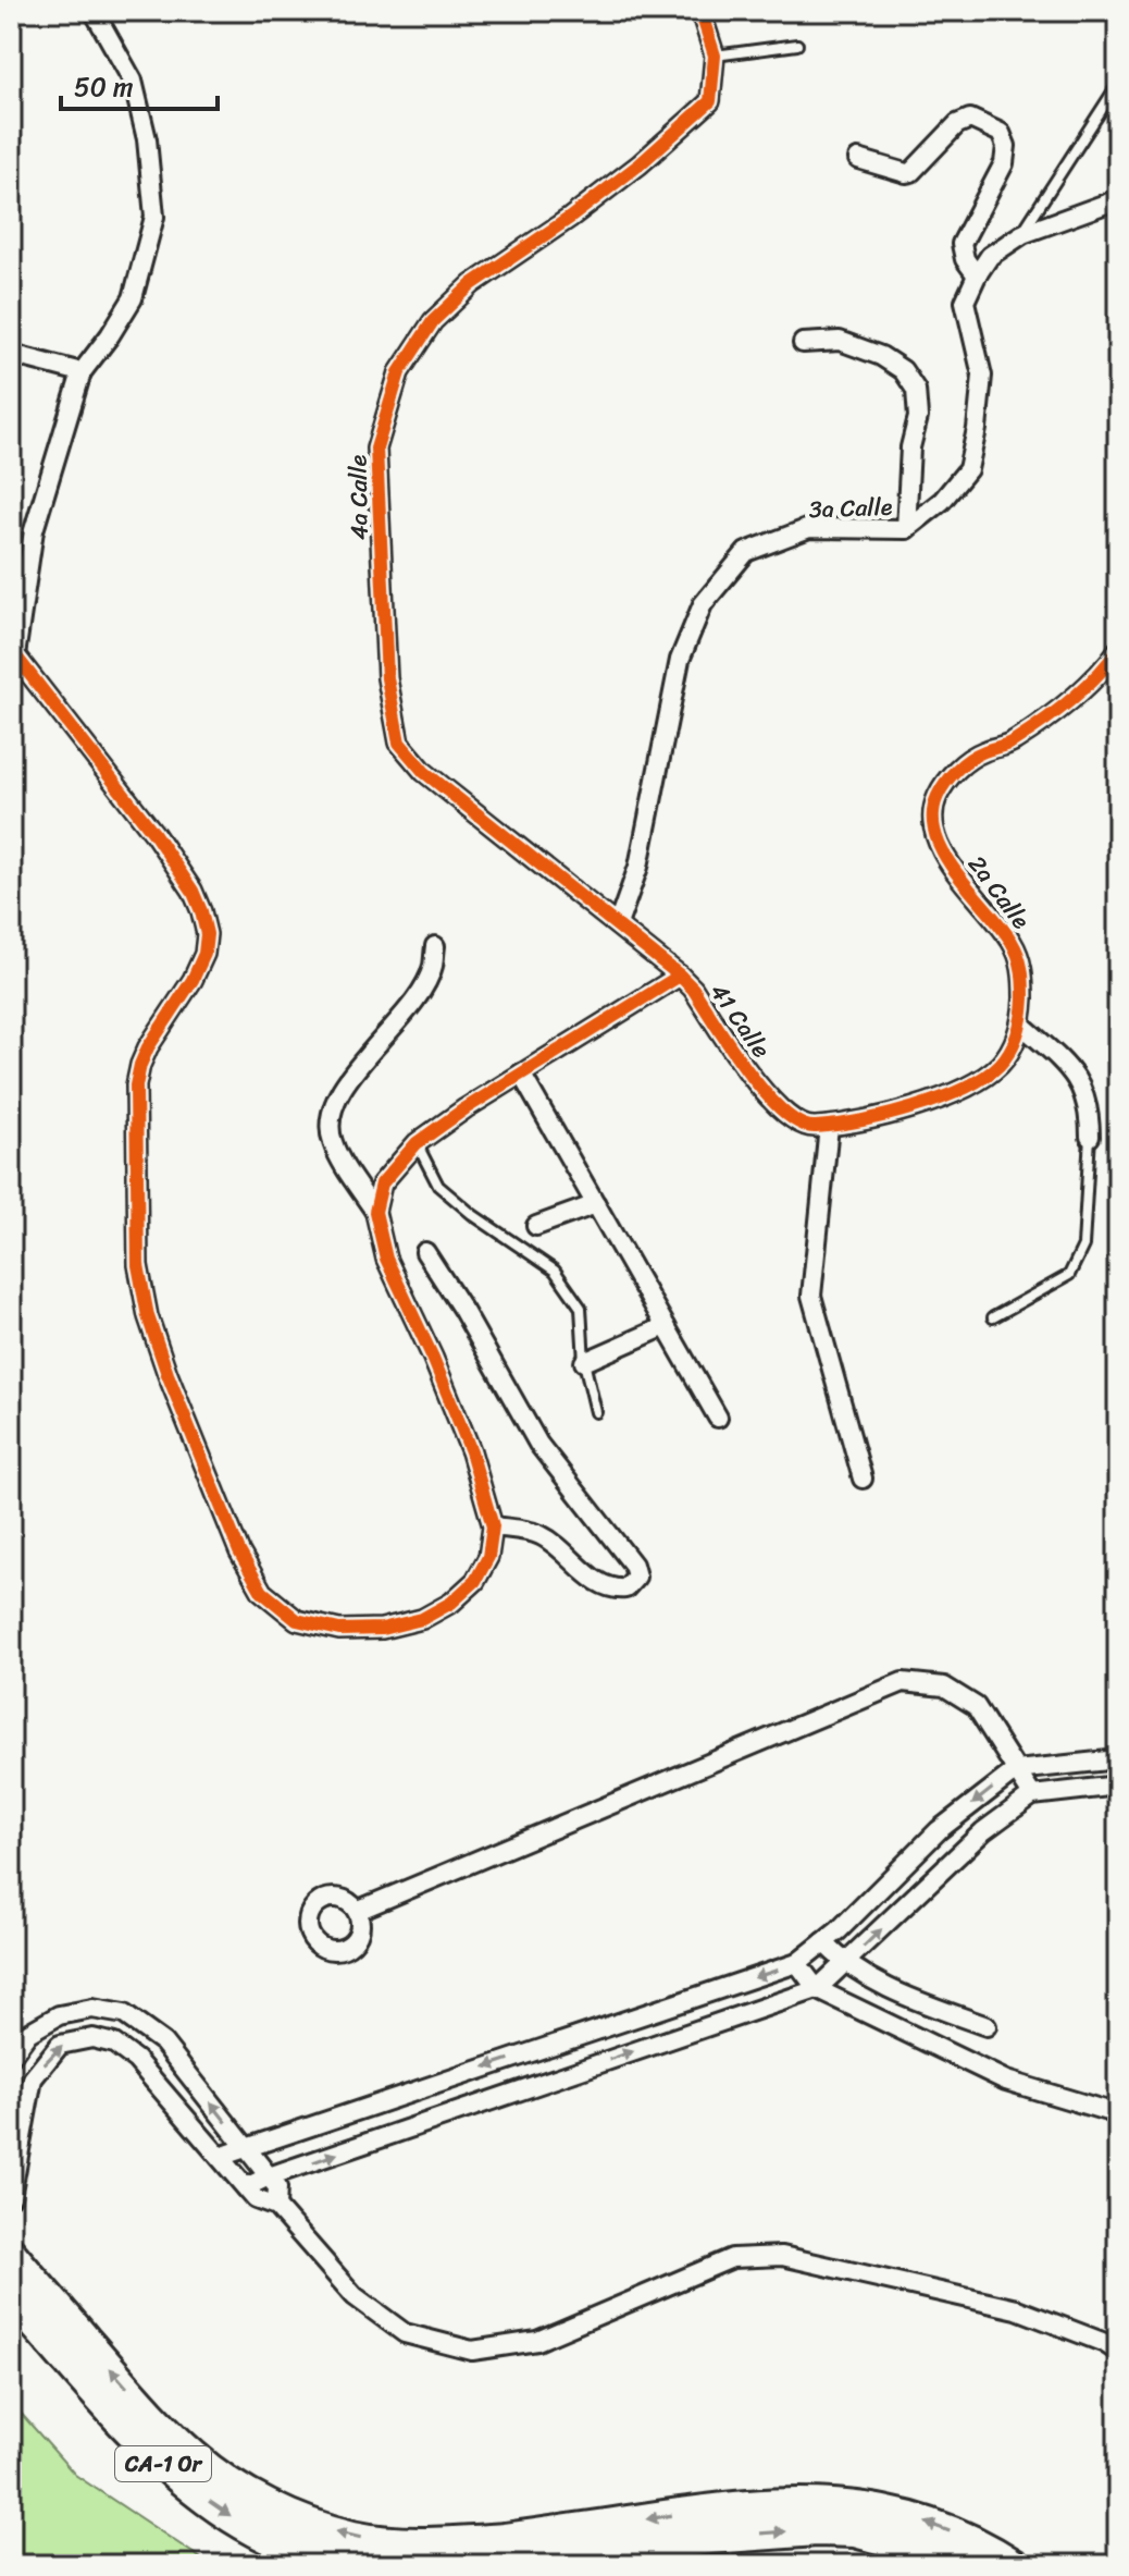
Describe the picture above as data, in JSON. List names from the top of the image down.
{
  "streets": {
    "highway": ["CA-1 Or"],
    "street": [
      "4a Calle",
      "3a Calle",
      "2a Calle",
      "41 Calle"
    ]
  },
  "crossings": [
    ["4a Calle", "3a Calle"],
    ["4a Calle", "41 Calle"],
    ["3a Calle", "41 Calle"],
    ["2a Calle", "41 Calle"]
  ],
  "scale_bar": "50 m"
}
